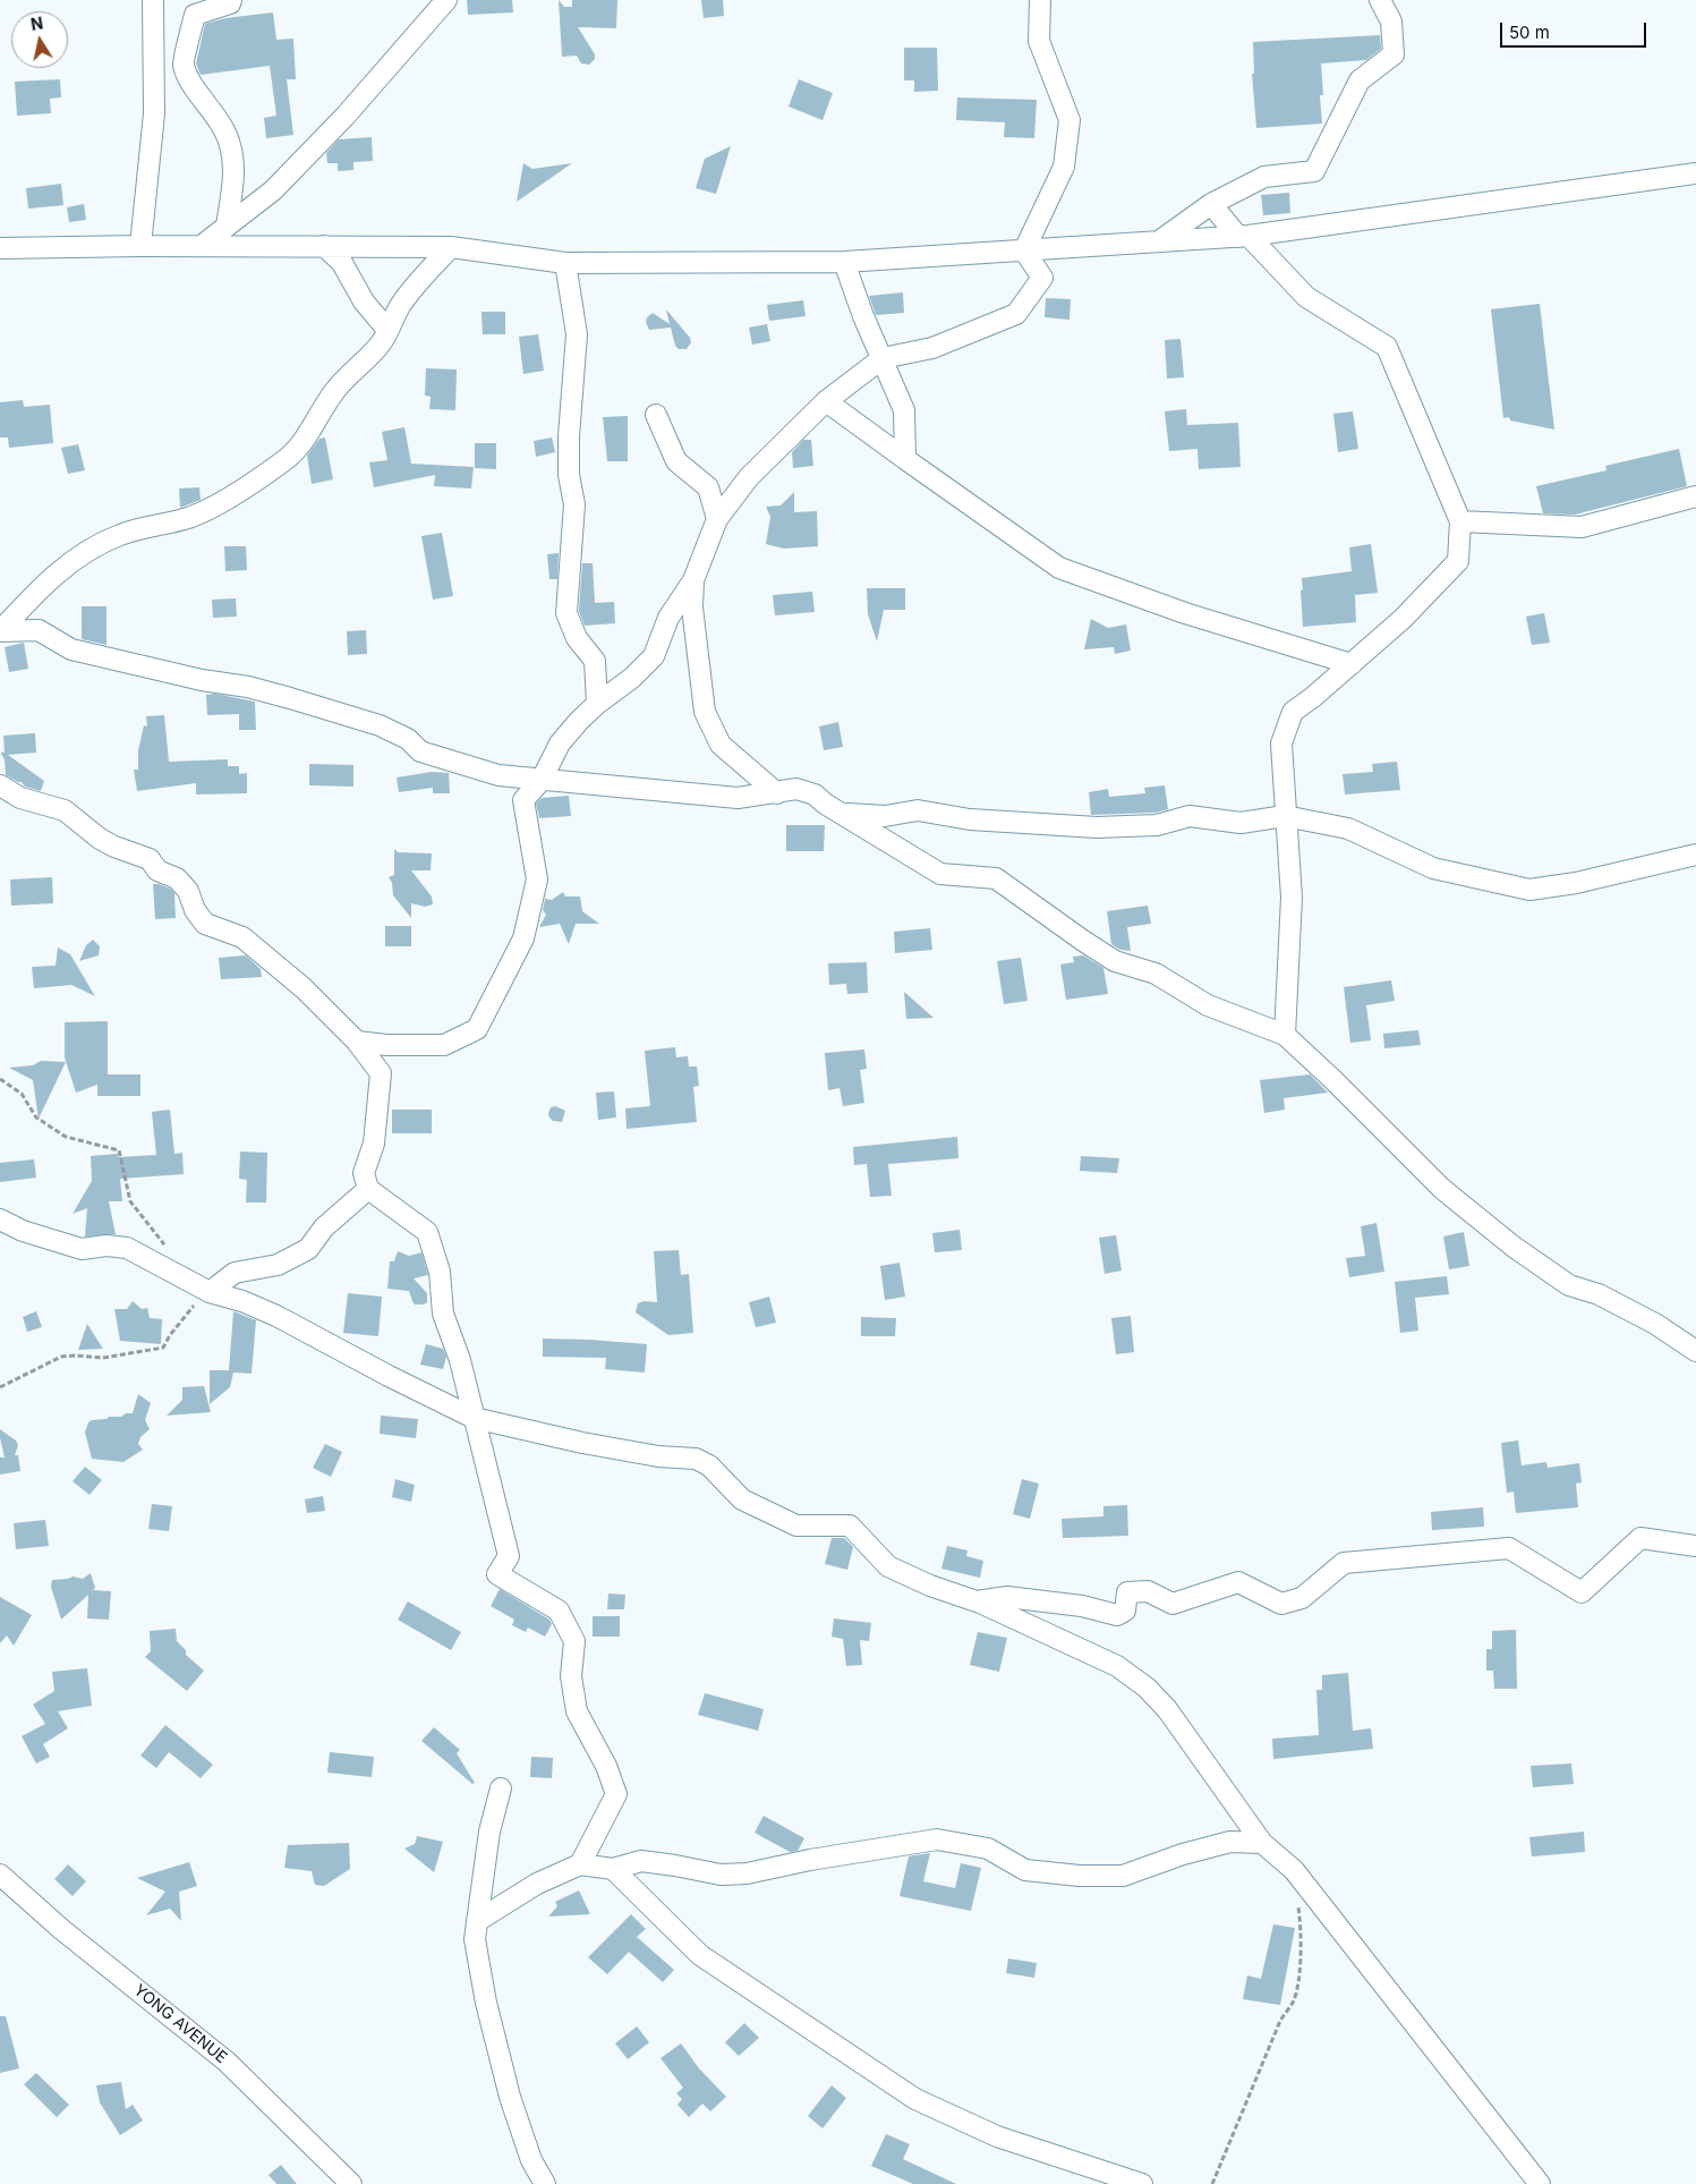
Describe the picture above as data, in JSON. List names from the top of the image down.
{
  "streets": {
    "street": ["YONG AVENUE"]
  },
  "scale_bar": "50 m",
  "north": "top"
}
